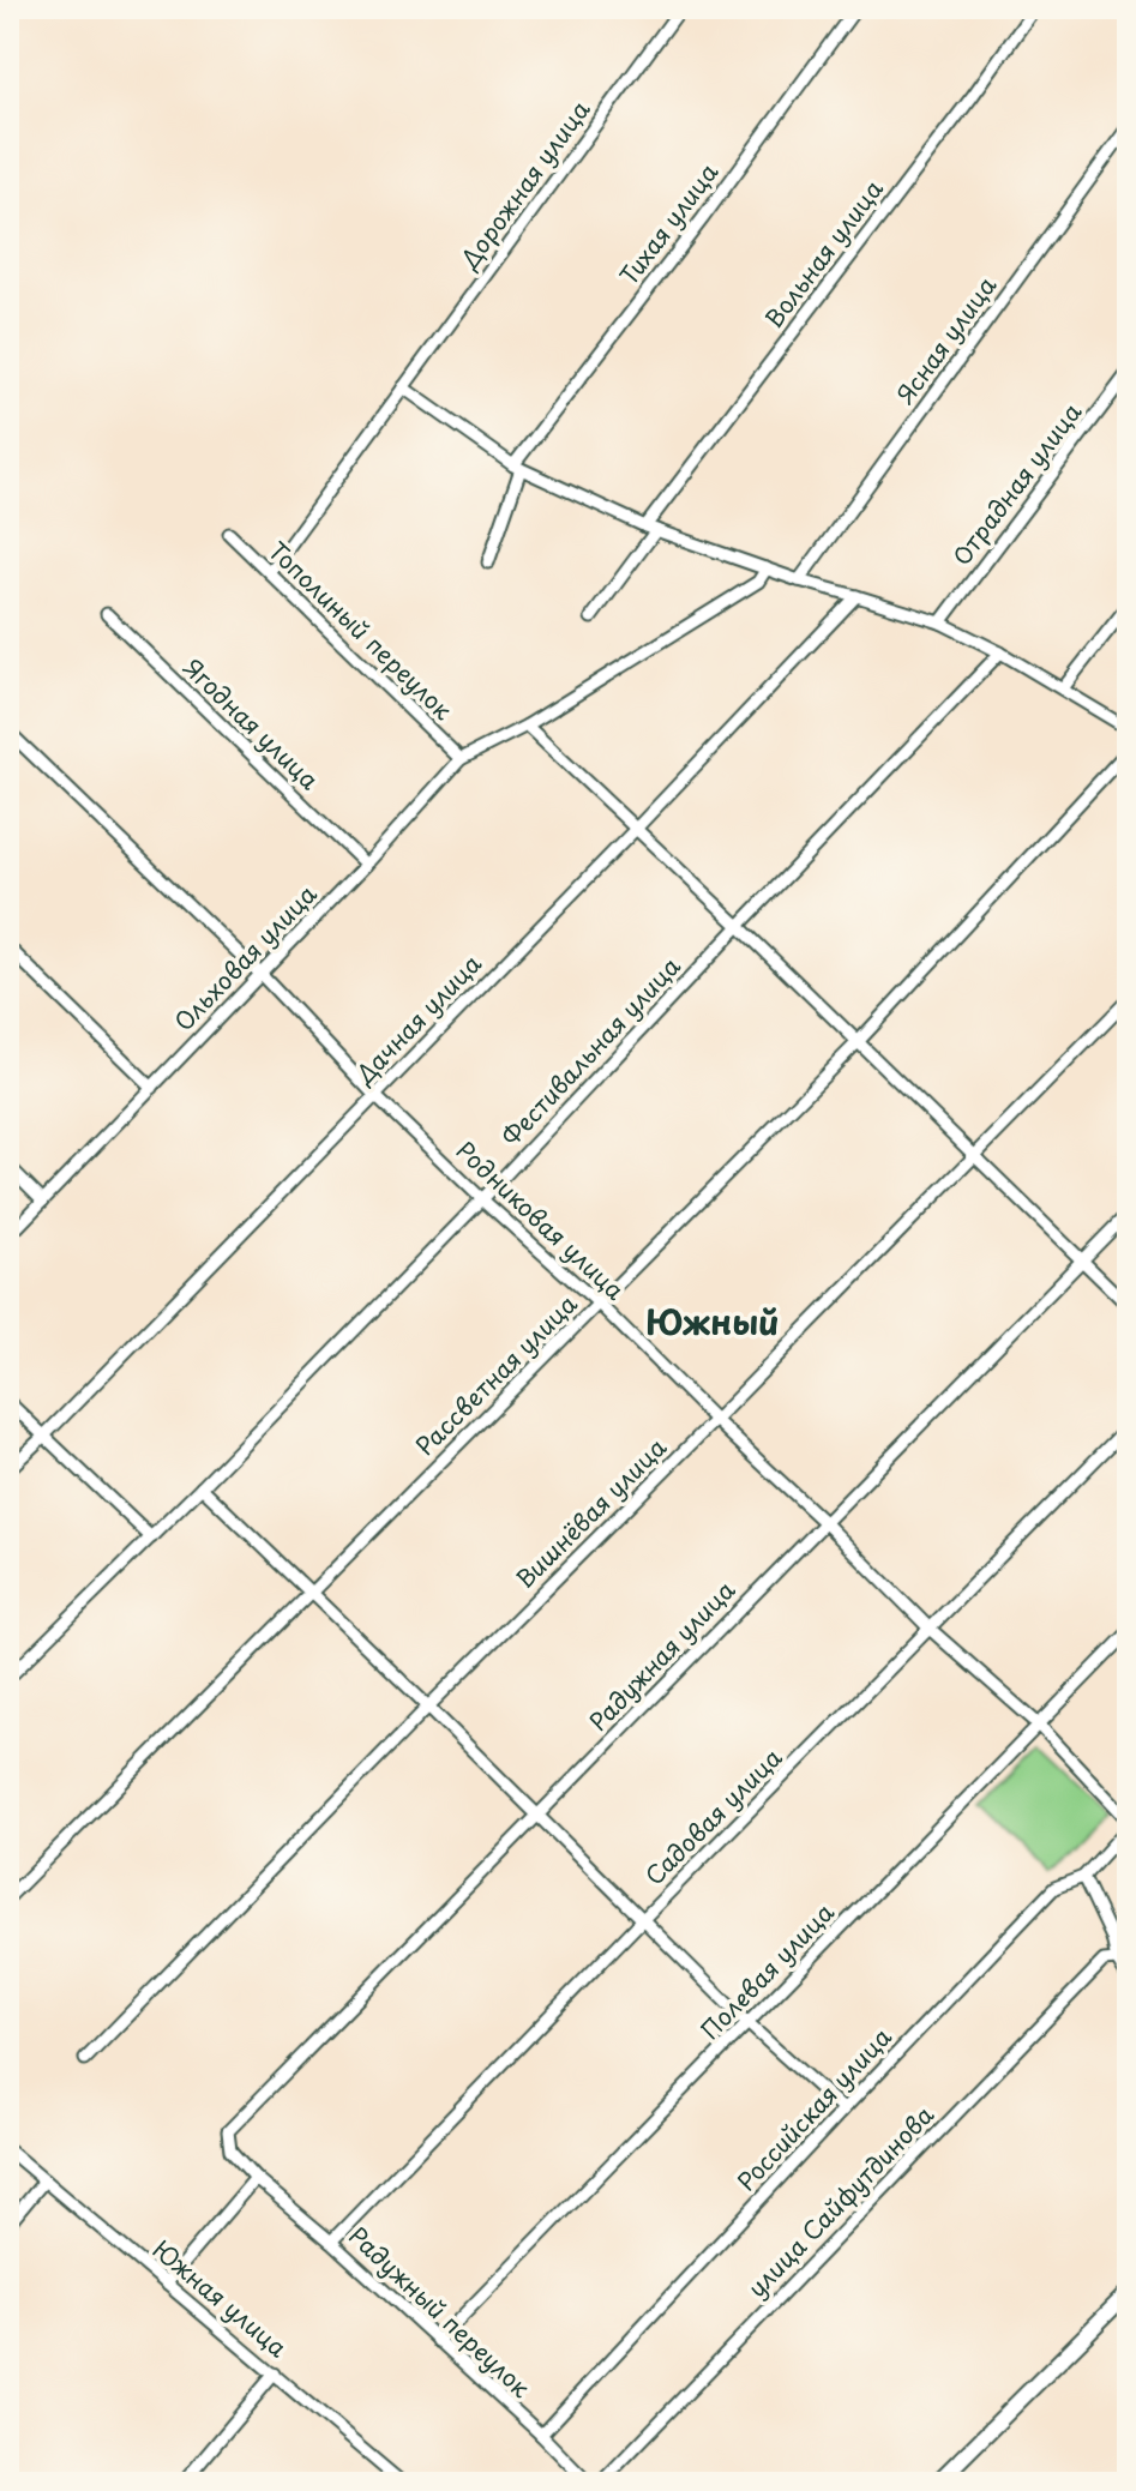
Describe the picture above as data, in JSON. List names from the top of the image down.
{
  "streets": {
    "street": [
      "Дорожная улица",
      "Тихая улица",
      "Вольная улица",
      "Ясная улица",
      "Отрадная улица",
      "Тополиный переулок",
      "Ягодная улица",
      "Ольховая улица",
      "Дачная улица",
      "Фестивальная улица",
      "Родниковая улица",
      "Рассветная улица",
      "Вишнёвая улица",
      "Радужная улица",
      "Садовая улица",
      "Полевая улица",
      "Российская улица",
      "улица Сайфутдинова",
      "Южная улица",
      "Радужный переулок"
    ]
  },
  "crossings": [
    ["Дорожная улица", "Тополиный переулок"],
    ["Тополиный переулок", "Ольховая улица"],
    ["Ягодная улица", "Ольховая улица"],
    ["Ольховая улица", "Родниковая улица"],
    ["Дачная улица", "Родниковая улица"],
    ["Фестивальная улица", "Родниковая улица"],
    ["Родниковая улица", "Рассветная улица"],
    ["Родниковая улица", "Вишнёвая улица"],
    ["Родниковая улица", "Радужная улица"],
    ["Родниковая улица", "Садовая улица"],
    ["Родниковая улица", "Полевая улица"],
    ["Родниковая улица", "Российская улица"],
    ["Радужная улица", "Радужный переулок"],
    ["Садовая улица", "Радужный переулок"],
    ["Полевая улица", "Радужный переулок"],
    ["Российская улица", "Радужный переулок"]
  ],
  "districts": ["Южный"]
}
